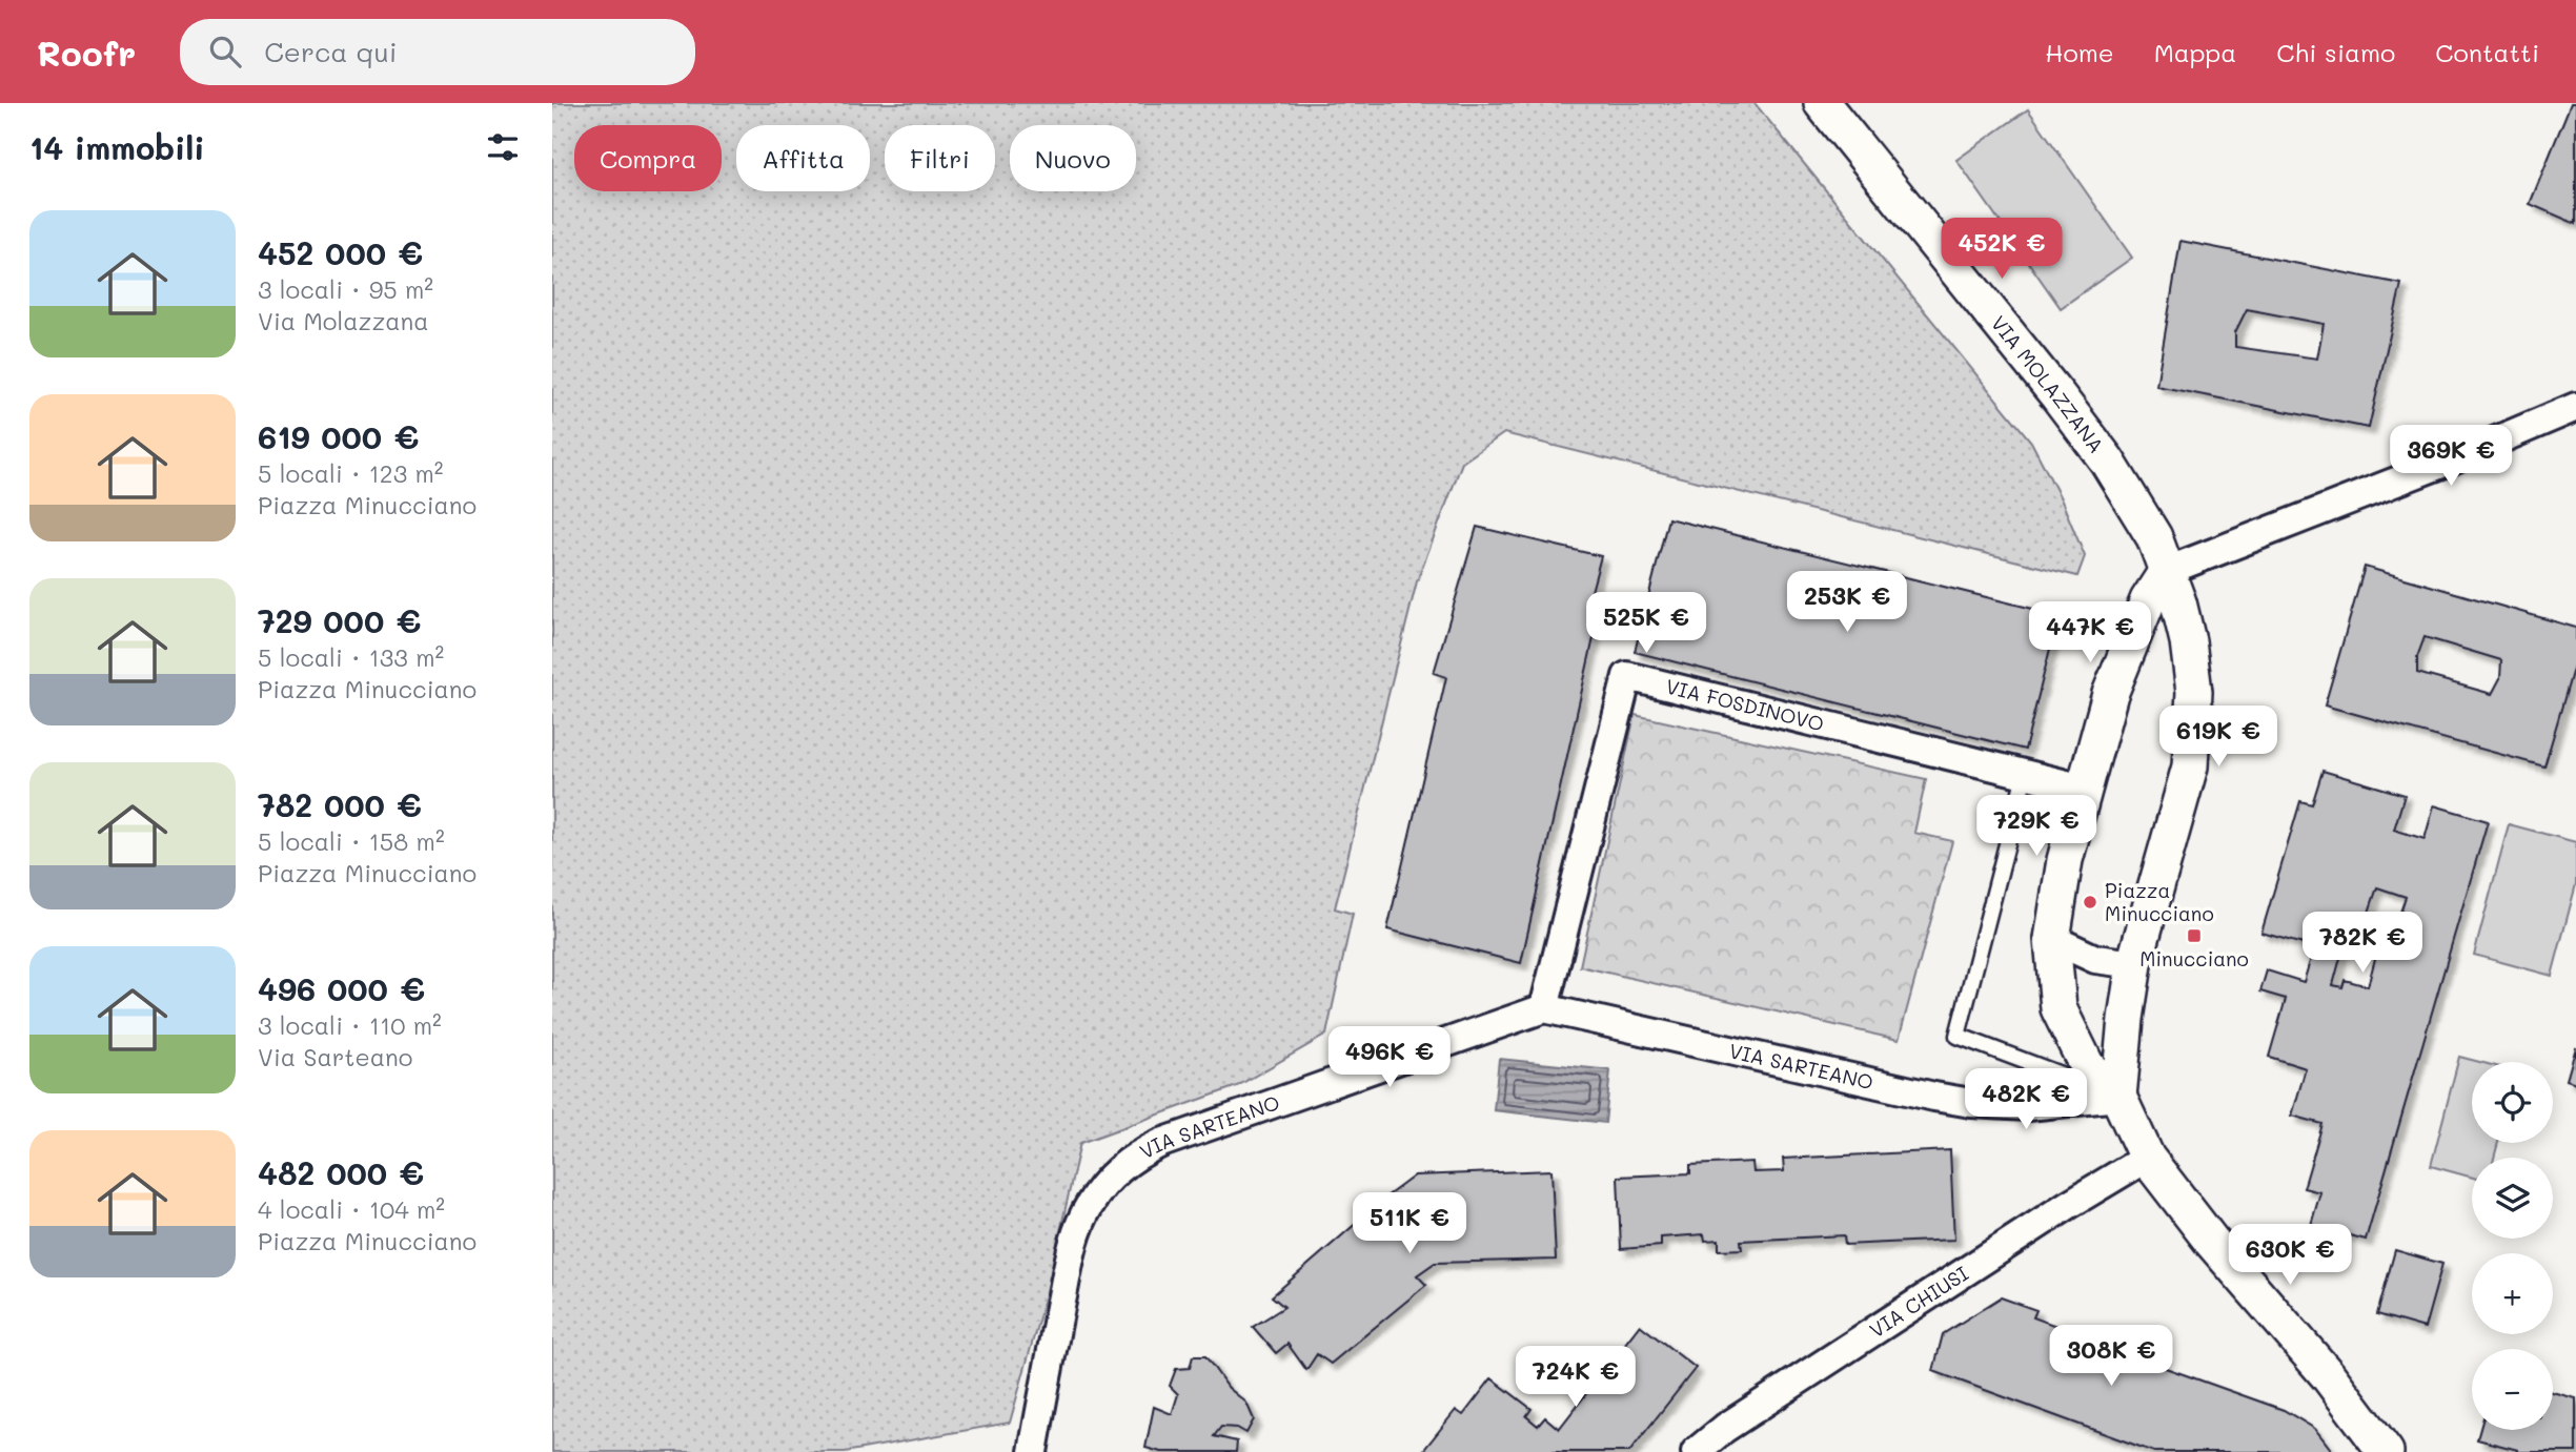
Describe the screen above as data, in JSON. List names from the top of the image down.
{
  "streets": {
    "street": [
      "VIA MOLAZZANA",
      "VIA FOSDINOVO",
      "VIA SARTEANO",
      "VIA CHIUSI"
    ]
  },
  "crossings": [
    ["VIA FOSDINOVO", "VIA SARTEANO"]
  ],
  "places": {
    "other": ["Piazza Minucciano"],
    "transit": ["Minucciano"]
  },
  "page": {
    "header": "Roofr",
    "search": "Cerca qui",
    "nav": [
      "Home",
      "Mappa",
      "Chi siamo",
      "Contatti"
    ],
    "heading": "14 immobili",
    "chip": [
      "Compra",
      "Affitta",
      "Filtri",
      "Nuovo"
    ],
    "list": [
      {
        "name": "452 000 €",
        "note": "3 locali · 95 m² · Via Molazzana"
      },
      {
        "name": "619 000 €",
        "note": "5 locali · 123 m² · Piazza Minucciano"
      },
      {
        "name": "729 000 €",
        "note": "5 locali · 133 m² · Piazza Minucciano"
      },
      {
        "name": "782 000 €",
        "note": "5 locali · 158 m² · Piazza Minucciano"
      },
      {
        "name": "496 000 €",
        "note": "3 locali · 110 m² · Via Sarteano"
      },
      {
        "name": "482 000 €",
        "note": "4 locali · 104 m² · Piazza Minucciano"
      }
    ],
    "price": [
      "452K €",
      "369K €",
      "253K €",
      "525K €",
      "447K €",
      "619K €",
      "729K €",
      "782K €",
      "496K €",
      "482K €",
      "511K €",
      "630K €",
      "308K €",
      "724K €"
    ],
    "map_buttons": ["+", "−"]
  }
}
